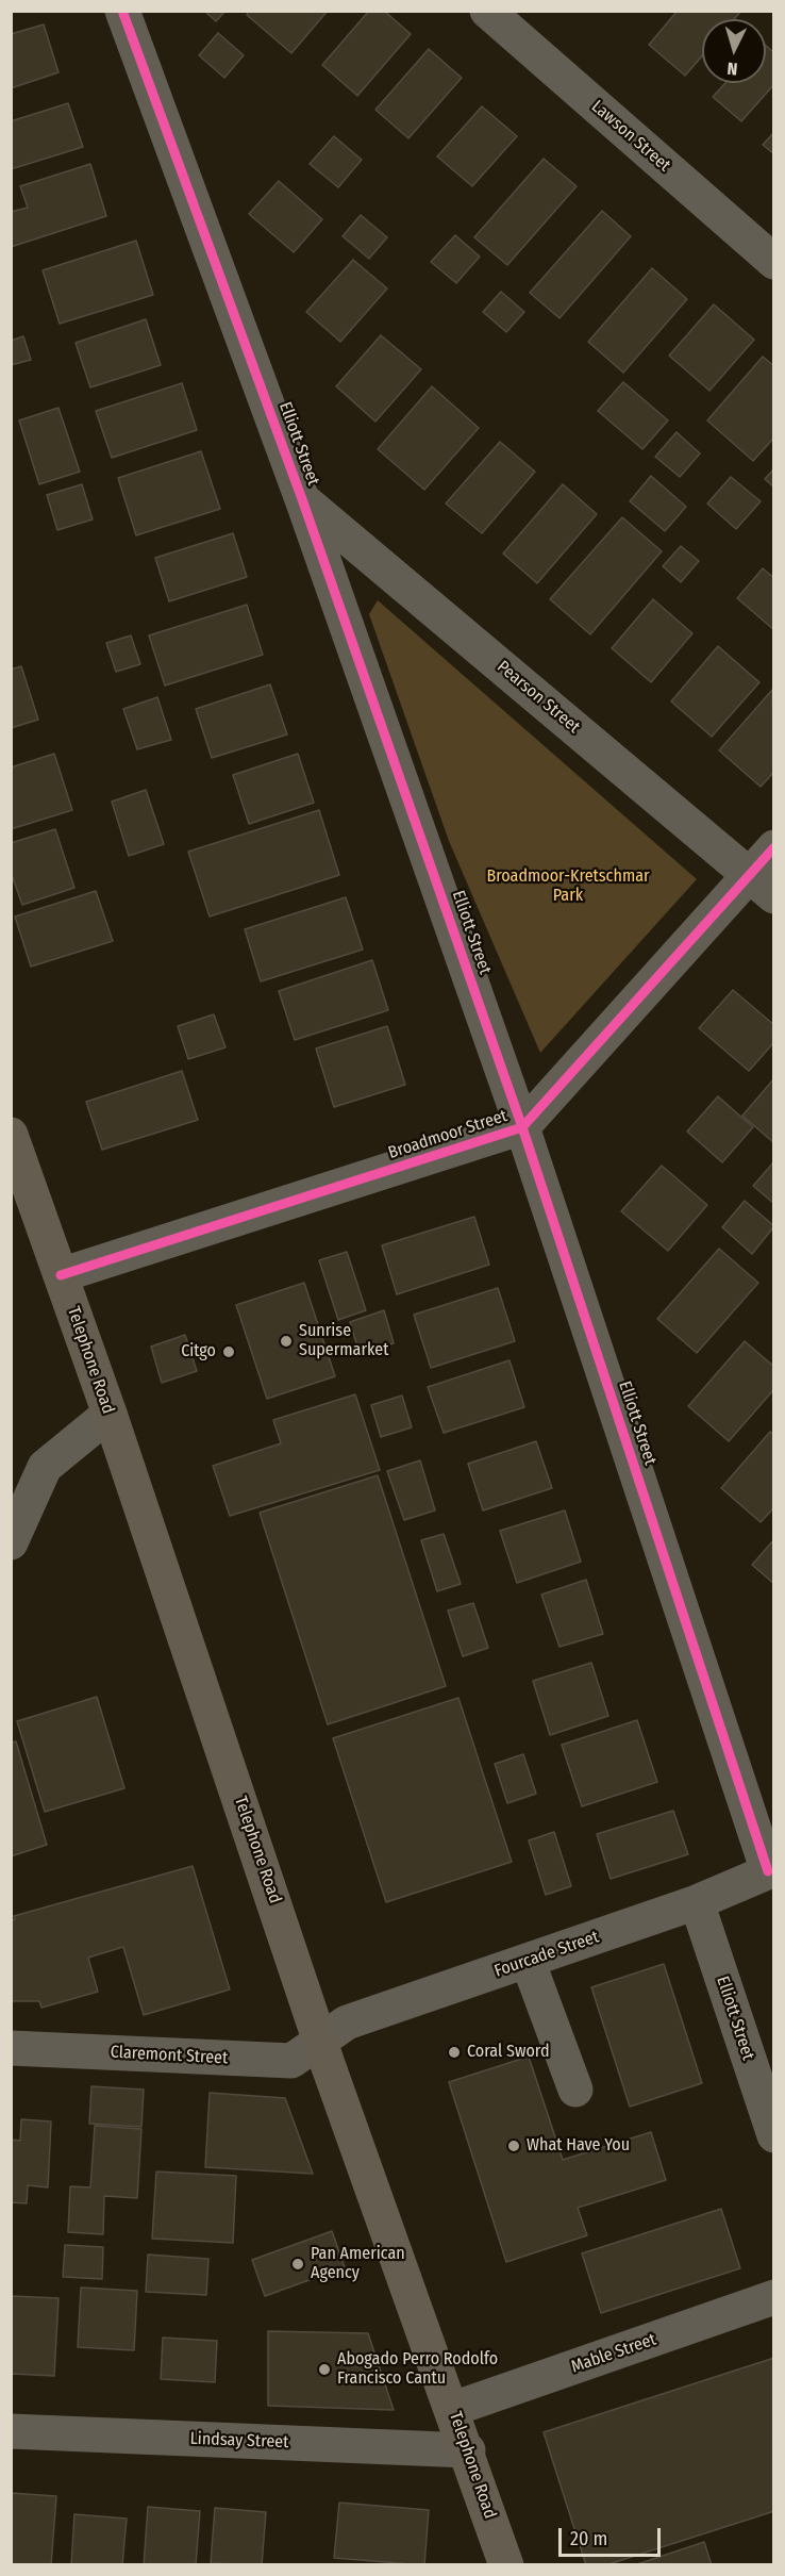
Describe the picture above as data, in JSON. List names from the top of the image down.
{
  "streets": {
    "main road": ["Telephone Road"],
    "street": [
      "Lawson Street",
      "Elliott Street",
      "Pearson Street",
      "Broadmoor Street",
      "Fourcade Street",
      "Claremont Street",
      "Mable Street",
      "Lindsay Street"
    ]
  },
  "crossings": [
    ["Elliott Street", "Pearson Street"],
    ["Elliott Street", "Broadmoor Street"],
    ["Elliott Street", "Fourcade Street"],
    ["Pearson Street", "Broadmoor Street"],
    ["Broadmoor Street", "Telephone Road"],
    ["Telephone Road", "Fourcade Street"],
    ["Telephone Road", "Claremont Street"],
    ["Telephone Road", "Mable Street"],
    ["Telephone Road", "Lindsay Street"],
    ["Fourcade Street", "Claremont Street"]
  ],
  "parks": ["Broadmoor-Kretschmar Park"],
  "places": [
    "Sunrise Supermarket",
    "Citgo",
    "Coral Sword",
    "What Have You",
    "Pan American Agency",
    "Abogado Perro Rodolfo Francisco Cantu"
  ],
  "scale_bar": "20 m",
  "north": "bottom"
}
